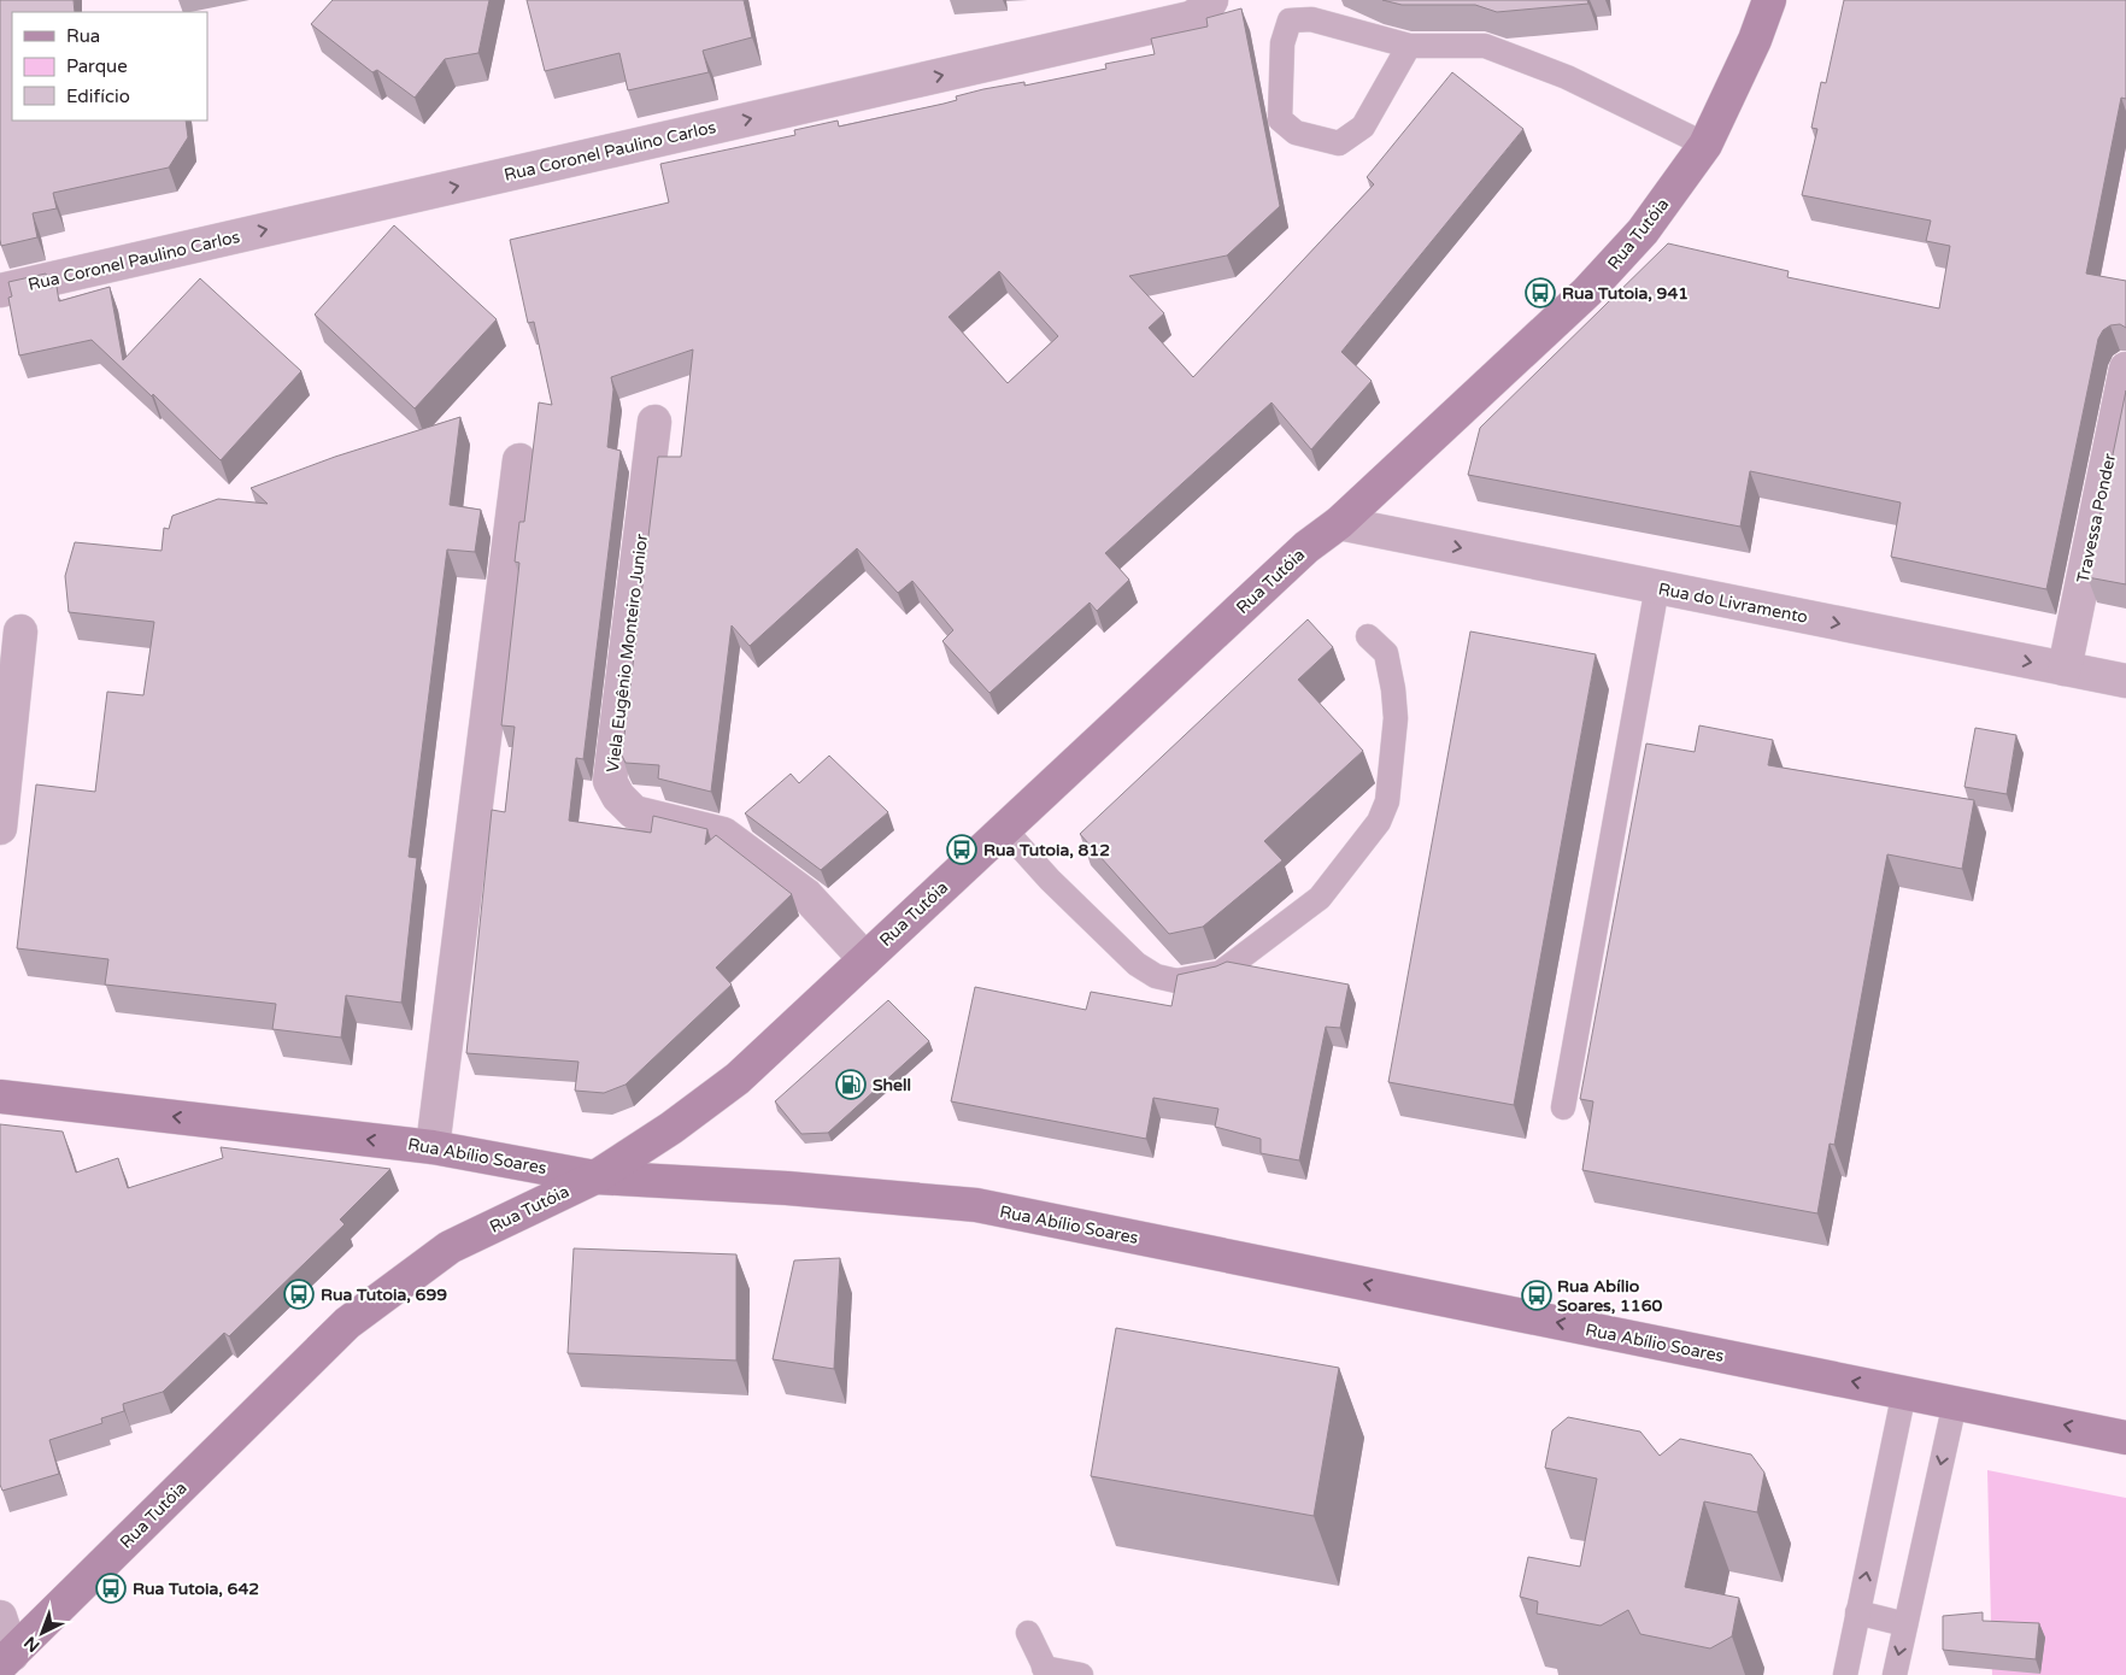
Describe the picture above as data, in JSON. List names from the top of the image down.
{
  "streets": {
    "street": [
      "Rua Coronel Paulino Carlos",
      "Rua Tutóia",
      "Travessa Ponder",
      "Rua do Livramento",
      "Viela Eugênio Monteiro Junior",
      "Rua Abílio Soares"
    ]
  },
  "crossings": [
    ["Rua Tutóia", "Rua do Livramento"],
    ["Rua Tutóia", "Viela Eugênio Monteiro Junior"],
    ["Rua Tutóia", "Rua Abílio Soares"],
    ["Travessa Ponder", "Rua do Livramento"]
  ],
  "one_way": ["Rua Coronel Paulino Carlos", "Rua do Livramento", "Rua Abílio Soares"],
  "places": {
    "bus stop": [
      "Rua Tutoia, 941",
      "Rua Tutoia, 812",
      "Rua Tutoia, 699",
      "Rua Abílio Soares, 1160",
      "Rua Tutoia, 642"
    ],
    "fuel station": ["Shell"]
  },
  "legend": ["Rua", "Parque", "Edifício"],
  "north": "bottom left"
}
